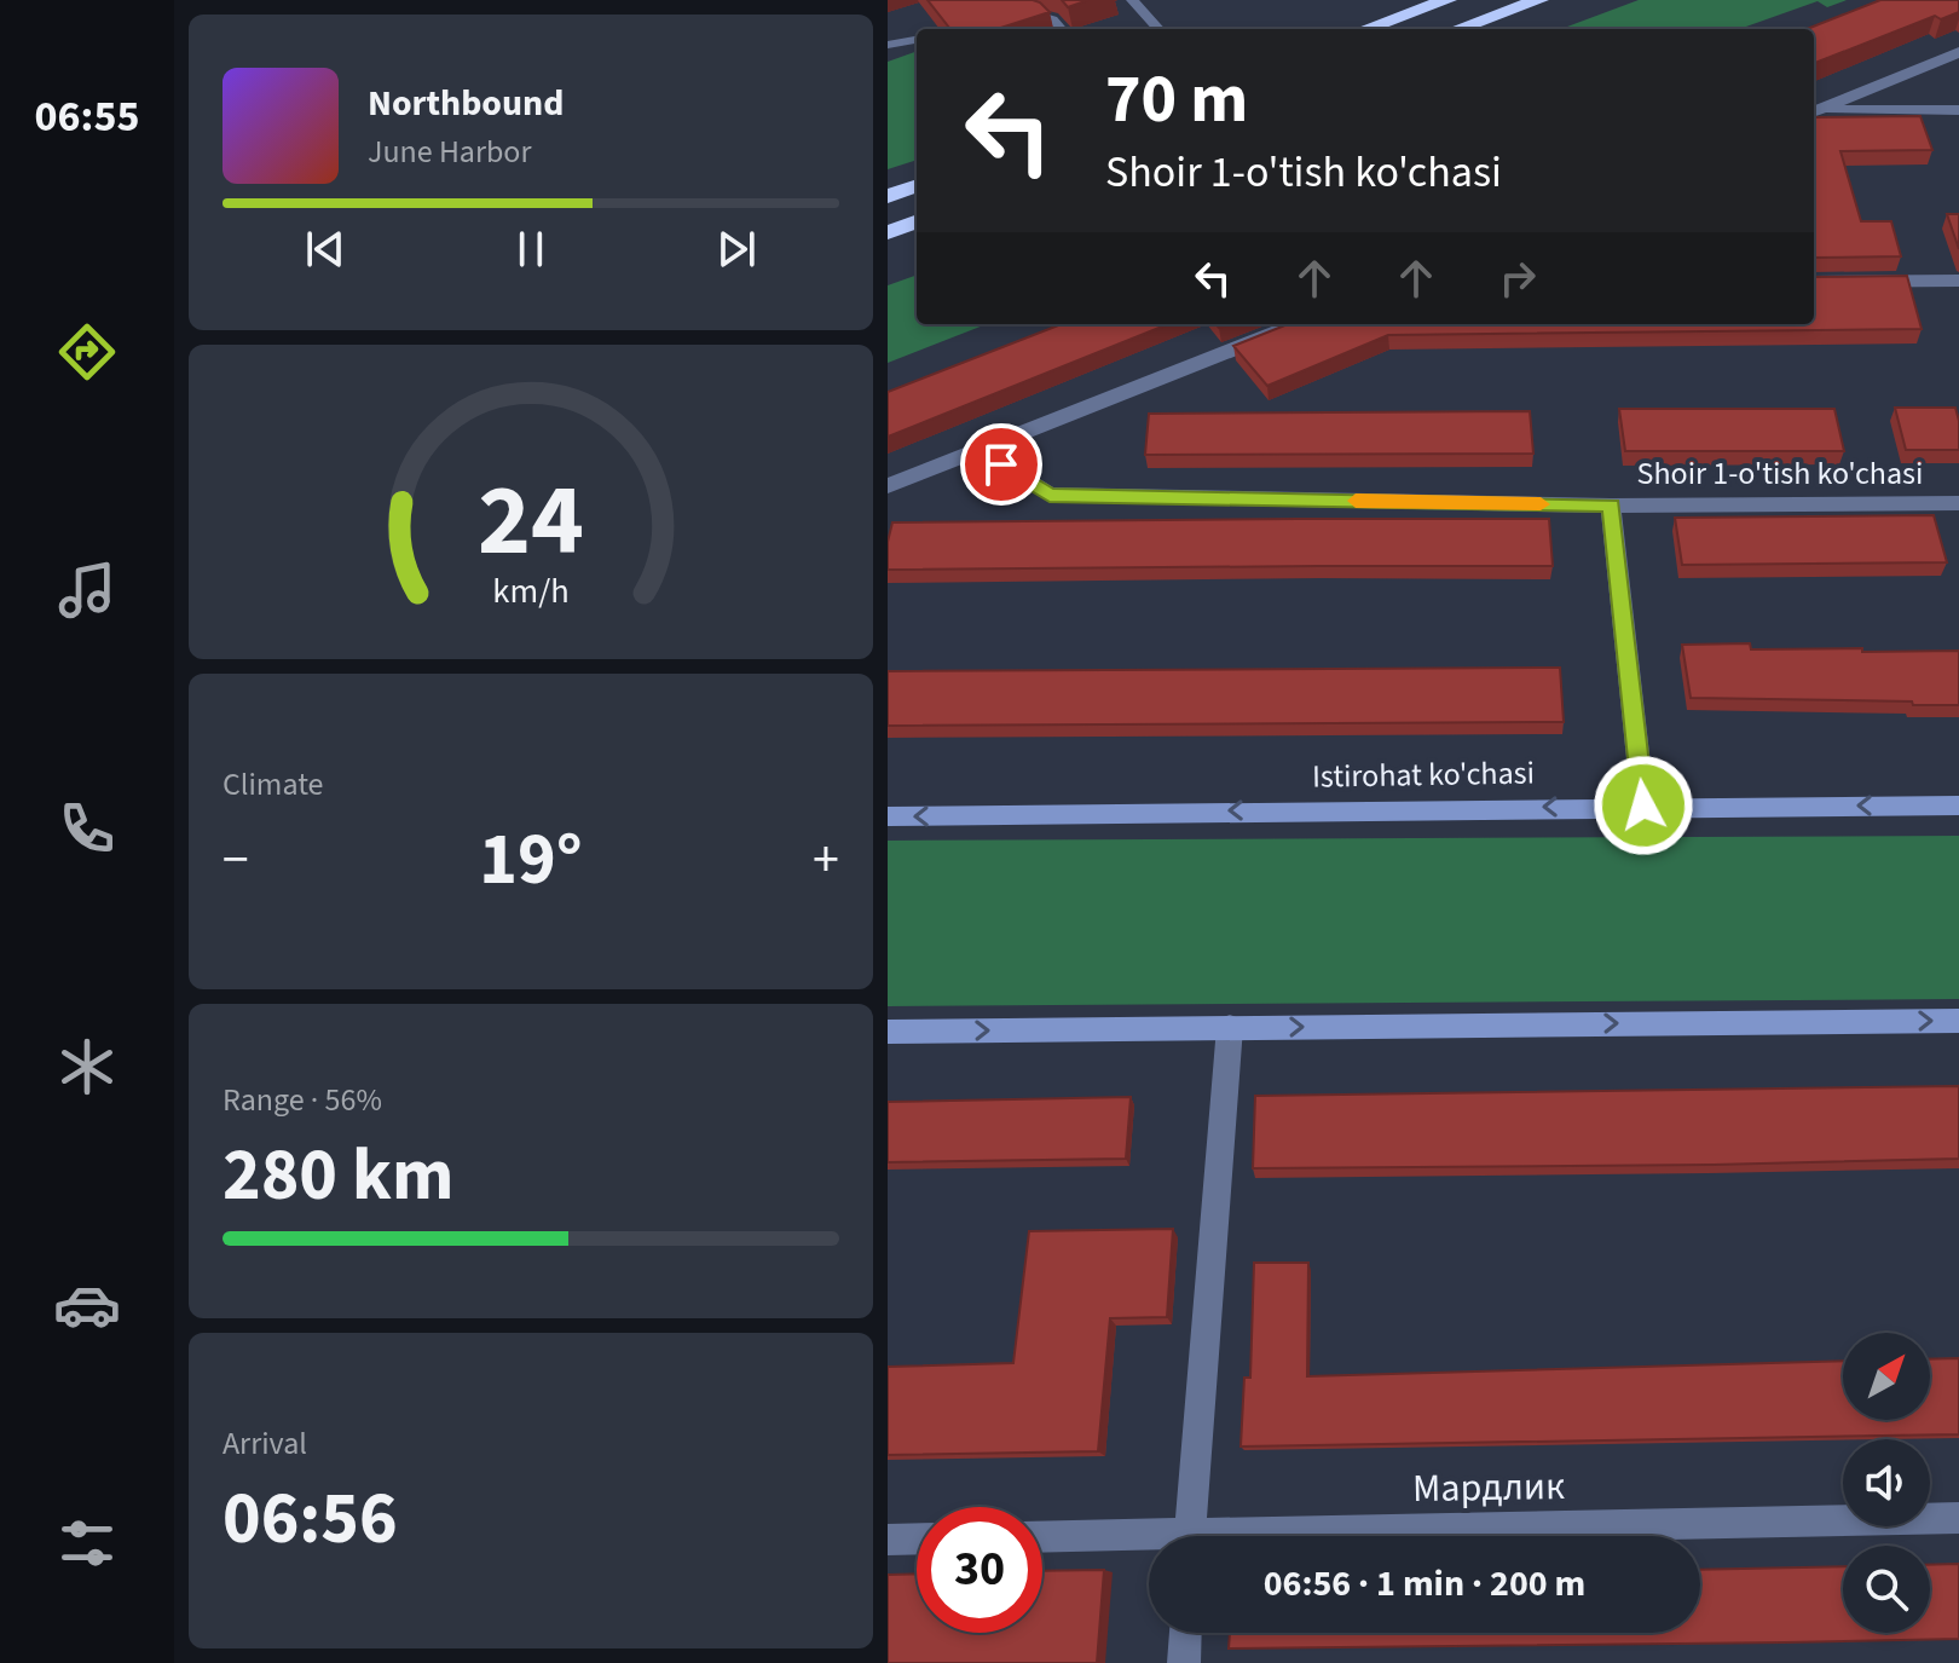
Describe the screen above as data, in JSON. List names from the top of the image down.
{
  "streets": {
    "main road": ["Istirohat ko'chasi"],
    "street": ["Shoir 1-o'tish ko'chasi", "Мардлик"]
  },
  "north": "top right",
  "page": {
    "tabs": "06:55",
    "turn": ["70 m", "Shoir 1-o'tish ko'chasi"],
    "song": ["Northbound", "June Harbor"],
    "tile": [
      "Climate",
      ["Range · 56%", "280 km"],
      ["Arrival", "06:56"]
    ],
    "heat": ["−", "19°", "+"],
    "limit": "30",
    "trip": "06:56 · 1 min · 200 m",
    "gauge": ["24", "km/h"]
  }
}
